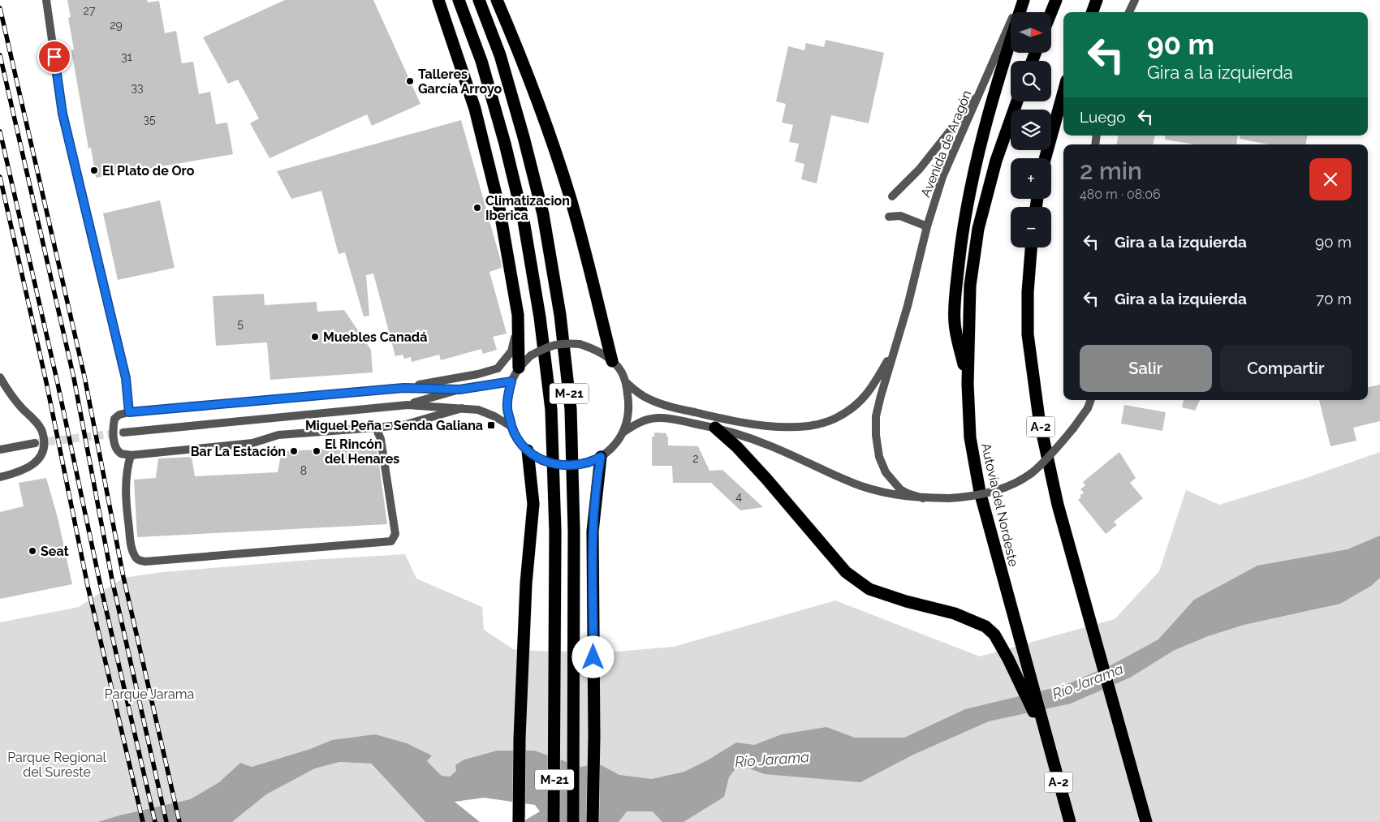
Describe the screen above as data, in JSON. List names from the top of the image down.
{
  "streets": {
    "highway": ["M-21", "A-2", "Autovía del Nordeste"],
    "street": ["Avenida de Aragón"]
  },
  "water": ["Río Jarama"],
  "parks": ["Parque Jarama", "Parque Regional del Sureste"],
  "places": {
    "other": [
      "Talleres García Arroyo",
      "El Plato de Oro",
      "Climatizacion Iberica",
      "Muebles Canadá",
      "Bar La Estación",
      "El Rincón del Henares",
      "Seat"
    ],
    "transit": ["Miguel Peña - Senda Galiana"]
  },
  "house_numbers": [
    "27",
    "29",
    "31",
    "33",
    "35",
    "5",
    "2",
    "8",
    "4"
  ],
  "north": "right",
  "page": {
    "map_buttons": ["+", "−"],
    "turn": ["90 m", "Gira a la izquierda"],
    "then": "Luego",
    "heading": ["2 min", "480 m · 08:06"],
    "list": [
      {
        "name": "Gira a la izquierda",
        "value": "90 m"
      },
      {
        "name": "Gira a la izquierda",
        "value": "70 m"
      }
    ],
    "buttons": ["Salir", "Compartir"]
  }
}
